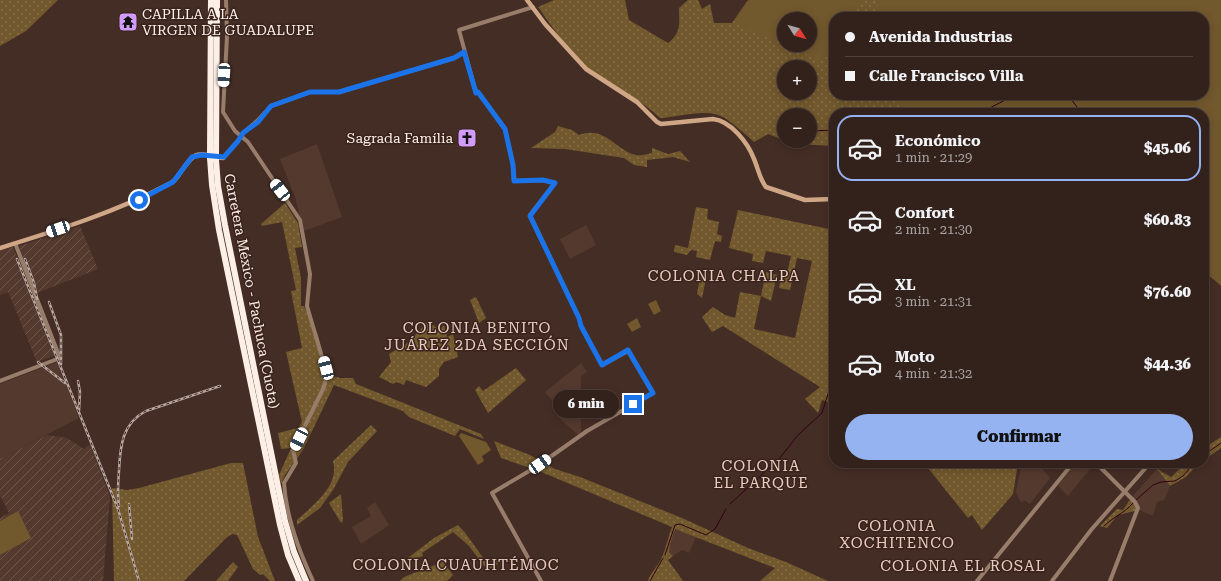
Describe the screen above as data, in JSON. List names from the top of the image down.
{
  "streets": {
    "highway": ["Carretera México - Pachuca (Cuota)"]
  },
  "districts": [
    "COLONIA CHALPA",
    "COLONIA BENITO JUÁREZ 2DA SECCIÓN",
    "COLONIA EL PARQUE",
    "COLONIA XOCHITENCO",
    "COLONIA CUAUHTÉMOC",
    "COLONIA EL ROSAL"
  ],
  "places": {
    "temple": ["CAPILLA A LA VIRGEN DE GUADALUPE"],
    "church": ["Sagrada Família"]
  },
  "north": "bottom right",
  "page": {
    "map_buttons": ["+", "−"],
    "banner": ["Avenida Industrias", "Calle Francisco Villa"],
    "list": [
      {
        "name": "Económico",
        "note": "1 min · 21:29",
        "value": "$45.06"
      },
      {
        "name": "Confort",
        "note": "2 min · 21:30",
        "value": "$60.83"
      },
      {
        "name": "XL",
        "note": "3 min · 21:31",
        "value": "$76.60"
      },
      {
        "name": "Moto",
        "note": "4 min · 21:32",
        "value": "$44.36"
      }
    ],
    "bubble": "6 min",
    "buttons": "Confirmar"
  }
}
